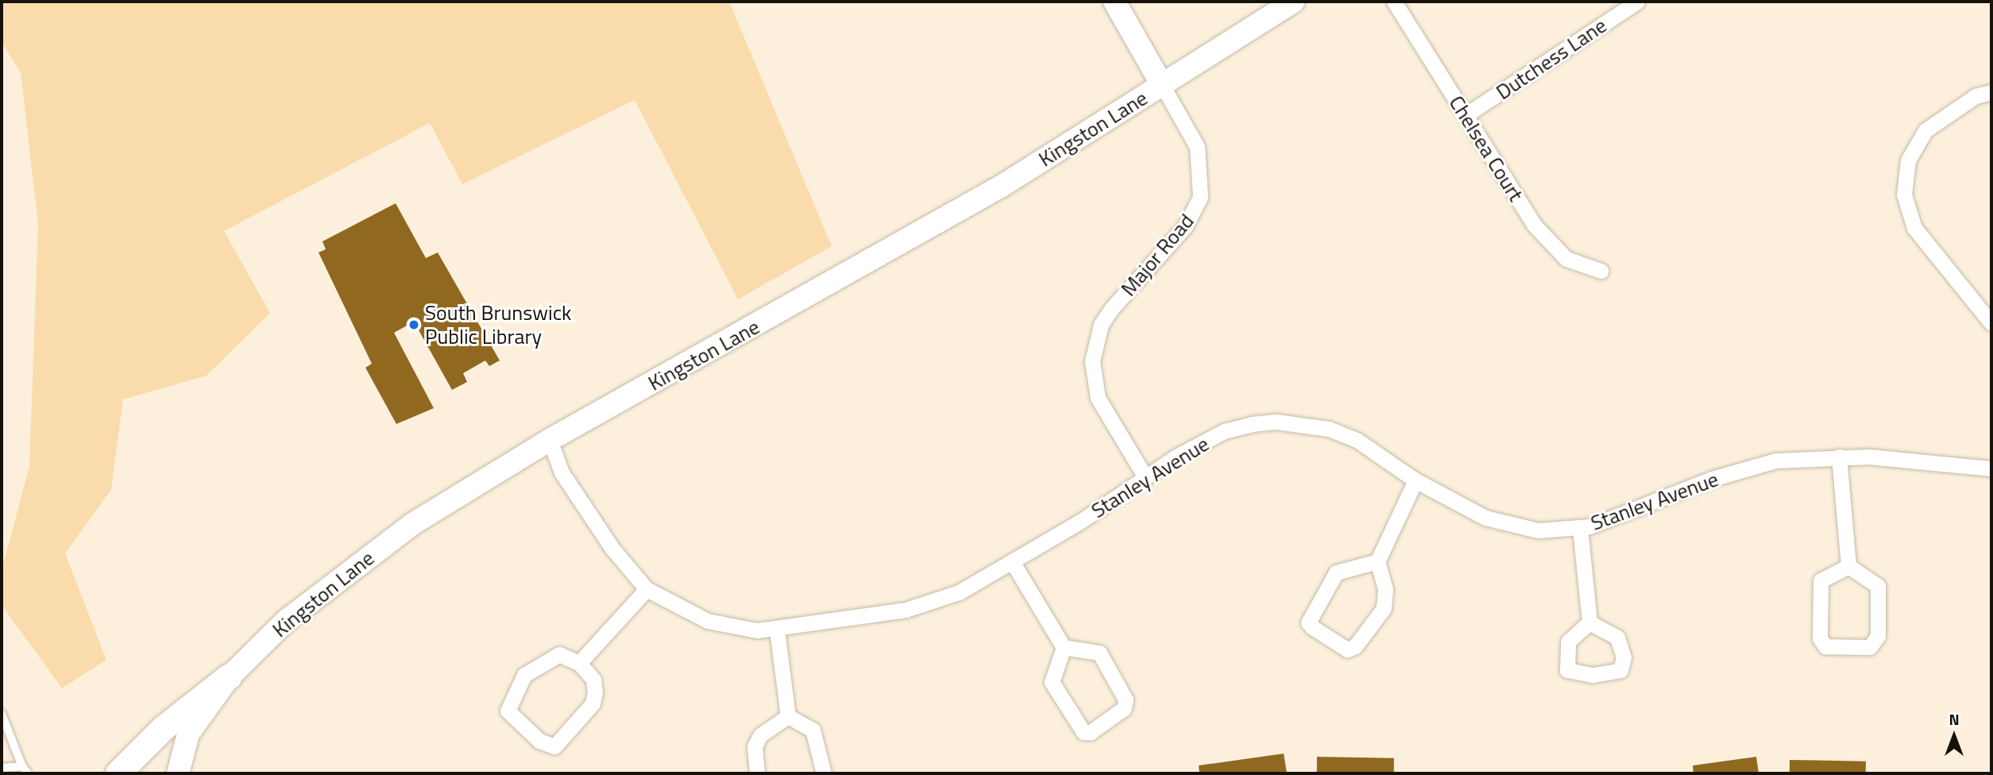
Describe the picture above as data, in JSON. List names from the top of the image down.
{
  "streets": {
    "street": [
      "Dutchess Lane",
      "Kingston Lane",
      "Chelsea Court",
      "Major Road",
      "Stanley Avenue"
    ]
  },
  "crossings": [
    ["Dutchess Lane", "Chelsea Court"],
    ["Kingston Lane", "Major Road"],
    ["Kingston Lane", "Stanley Avenue"],
    ["Major Road", "Stanley Avenue"]
  ],
  "places": ["South Brunswick Public Library"],
  "north": "top"
}
